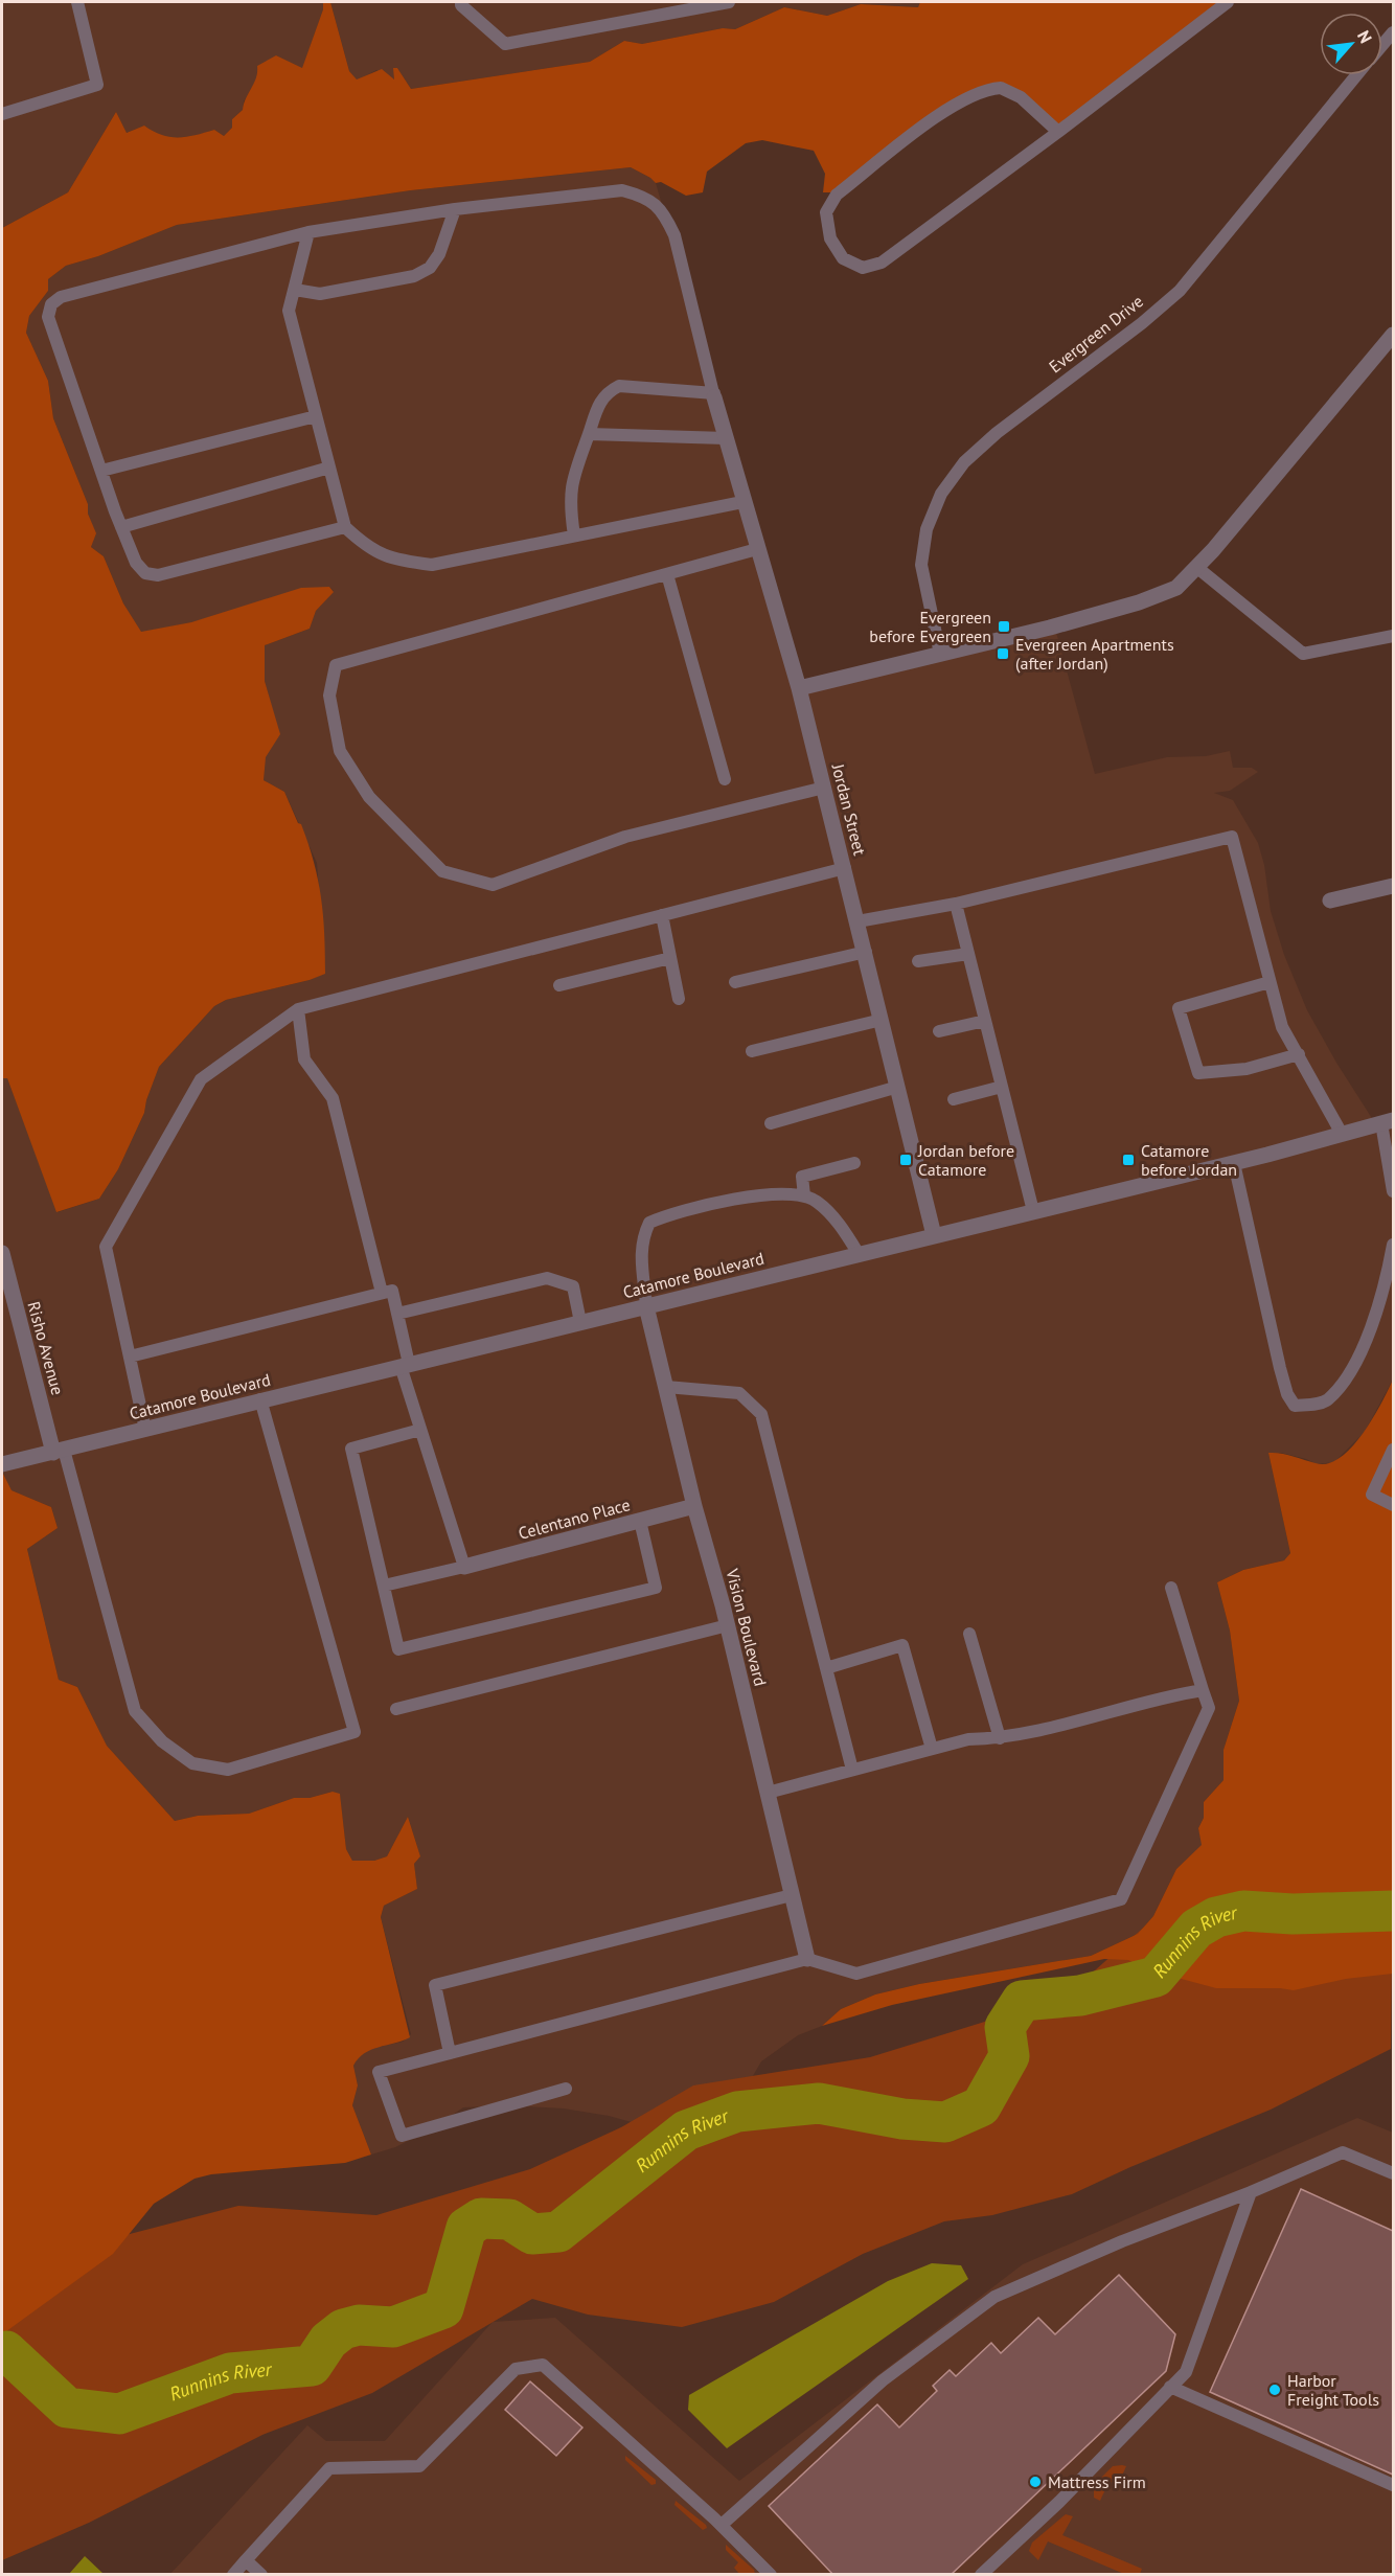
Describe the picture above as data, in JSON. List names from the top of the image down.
{
  "streets": {
    "street": [
      "Jordan Street",
      "Catamore Boulevard",
      "Risho Avenue",
      "Celentano Place",
      "Vision Boulevard"
    ],
    "lane": ["Evergreen Drive"]
  },
  "crossings": [
    ["Jordan Street", "Catamore Boulevard"],
    ["Catamore Boulevard", "Risho Avenue"],
    ["Catamore Boulevard", "Vision Boulevard"],
    ["Celentano Place", "Vision Boulevard"]
  ],
  "water": ["Runnins River"],
  "places": {
    "transit": [
      "Evergreen before Evergreen",
      "Evergreen Apartments (after Jordan)",
      "Jordan before Catamore",
      "Catamore before Jordan"
    ],
    "other": ["Harbor Freight Tools", "Mattress Firm"]
  },
  "north": "top right"
}
